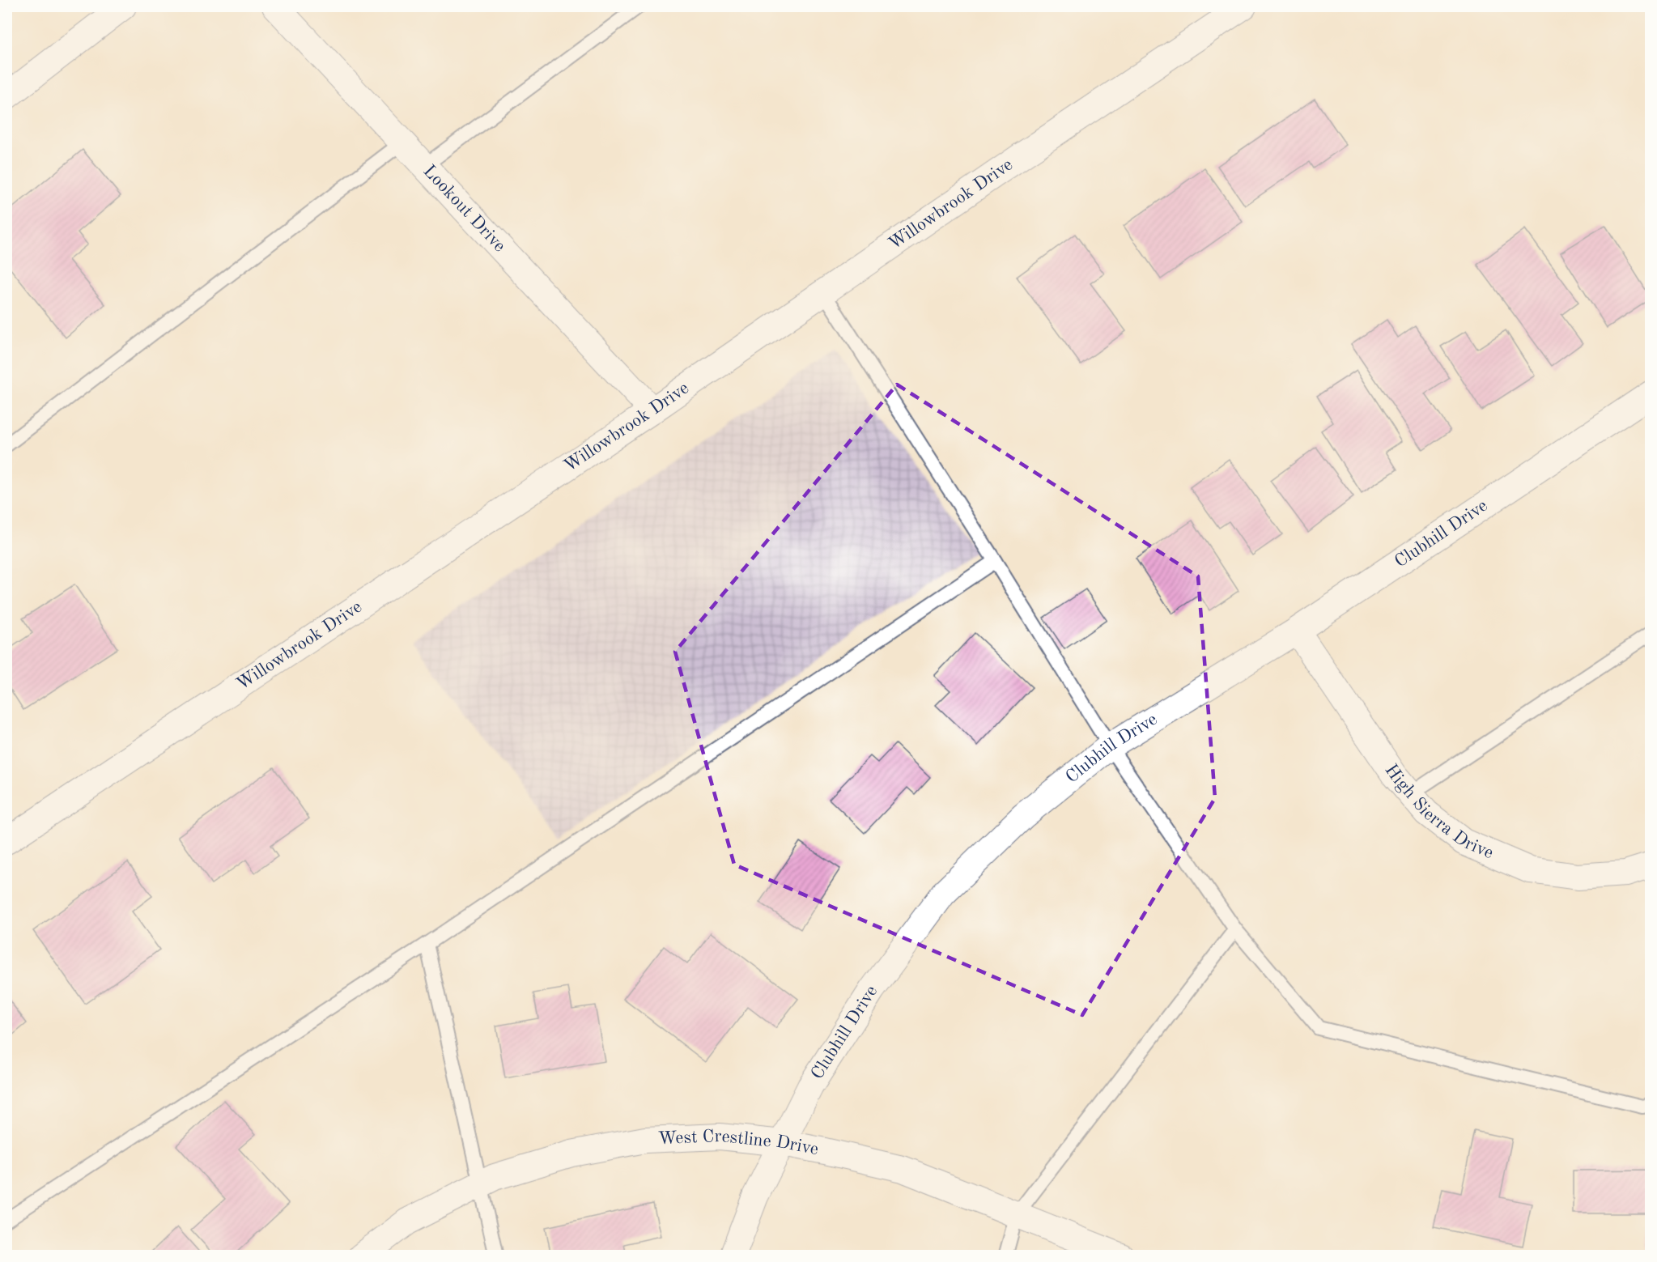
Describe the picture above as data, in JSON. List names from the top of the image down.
{
  "streets": {
    "street": [
      "Willowbrook Drive",
      "Lookout Drive",
      "Clubhill Drive",
      "High Sierra Drive",
      "West Crestline Drive"
    ]
  },
  "crossings": [
    ["Willowbrook Drive", "Lookout Drive"],
    ["Clubhill Drive", "High Sierra Drive"],
    ["Clubhill Drive", "West Crestline Drive"]
  ]
}
